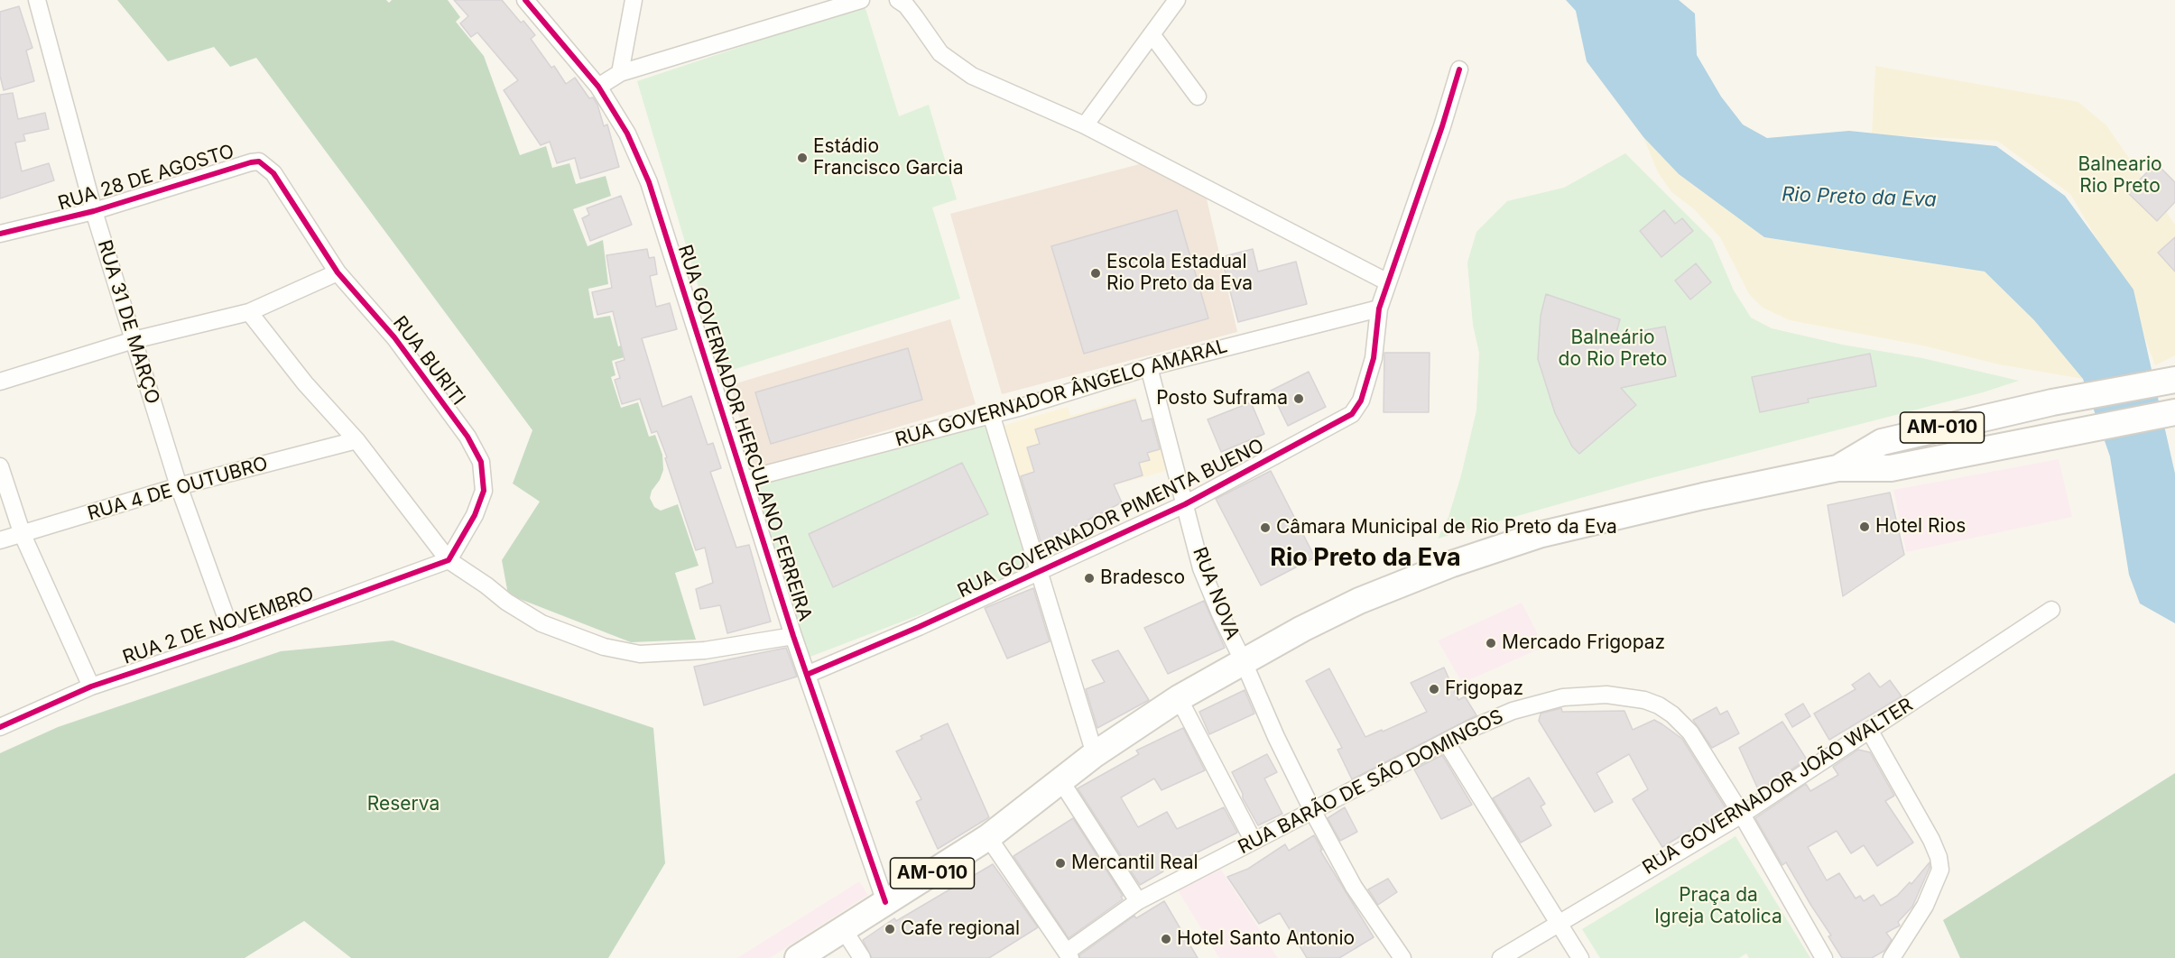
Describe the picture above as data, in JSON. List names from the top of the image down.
{
  "streets": {
    "main road": ["AM-010"],
    "street": [
      "RUA 28 DE AGOSTO",
      "RUA 31 DE MARÇO",
      "RUA BURITI",
      "RUA GOVERNADOR ÂNGELO AMARAL",
      "RUA GOVERNADOR HERCULANO FERREIRA",
      "RUA 4 DE OUTUBRO",
      "RUA GOVERNADOR PIMENTA BUENO",
      "RUA NOVA",
      "RUA 2 DE NOVEMBRO",
      "RUA BARÃO DE SÃO DOMINGOS",
      "RUA GOVERNADOR JOÃO WALTER"
    ]
  },
  "crossings": [
    ["RUA 28 DE AGOSTO", "RUA 31 DE MARÇO"],
    ["RUA 28 DE AGOSTO", "RUA BURITI"],
    ["RUA 31 DE MARÇO", "RUA 4 DE OUTUBRO"],
    ["RUA 31 DE MARÇO", "RUA 2 DE NOVEMBRO"],
    ["RUA BURITI", "RUA 2 DE NOVEMBRO"],
    ["RUA GOVERNADOR ÂNGELO AMARAL", "RUA GOVERNADOR HERCULANO FERREIRA"],
    ["RUA GOVERNADOR ÂNGELO AMARAL", "RUA GOVERNADOR PIMENTA BUENO"],
    ["RUA GOVERNADOR ÂNGELO AMARAL", "RUA NOVA"],
    ["AM-010", "RUA GOVERNADOR HERCULANO FERREIRA"],
    ["AM-010", "RUA NOVA"],
    ["RUA GOVERNADOR HERCULANO FERREIRA", "RUA GOVERNADOR PIMENTA BUENO"],
    ["RUA GOVERNADOR PIMENTA BUENO", "RUA NOVA"],
    ["RUA NOVA", "RUA BARÃO DE SÃO DOMINGOS"],
    ["RUA BARÃO DE SÃO DOMINGOS", "RUA GOVERNADOR JOÃO WALTER"]
  ],
  "districts": ["Rio Preto da Eva"],
  "water": ["Rio Preto da Eva"],
  "parks": [
    "Balneario Rio Preto",
    "Balneário do Rio Preto",
    "Reserva",
    "Praça da Igreja Catolica"
  ],
  "places": [
    "Estádio Francisco Garcia",
    "Escola Estadual Rio Preto da Eva",
    "Posto Suframa",
    "Hotel Rios",
    "Câmara Municipal de Rio Preto da Eva",
    "Bradesco",
    "Mercado Frigopaz",
    "Frigopaz",
    "Mercantil Real",
    "Cafe regional",
    "Hotel Santo Antonio"
  ]
}
